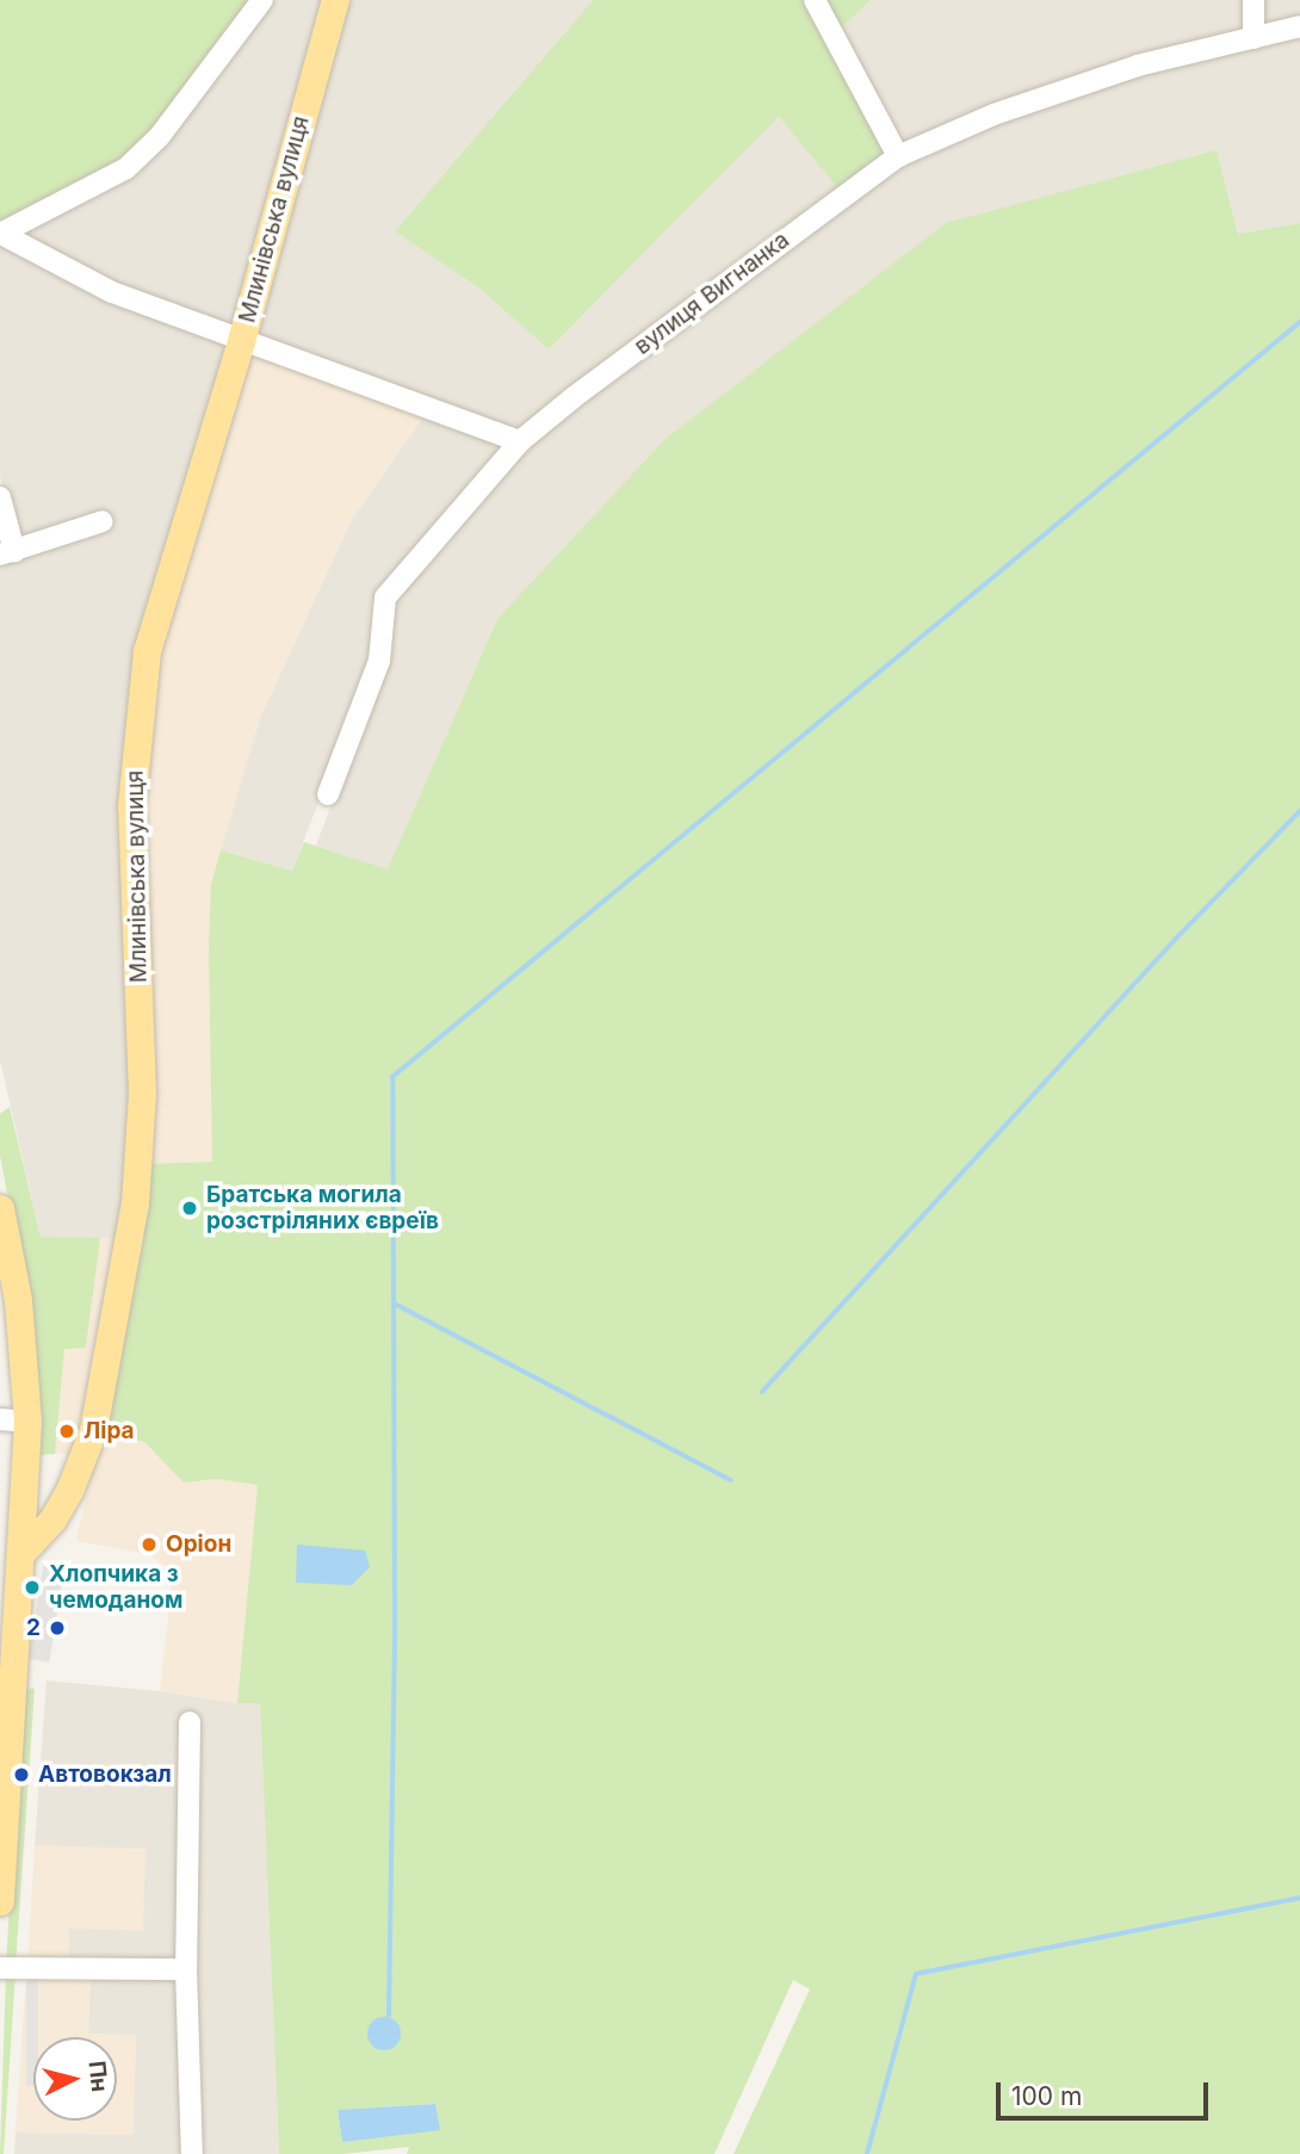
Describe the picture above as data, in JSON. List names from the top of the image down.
{
  "streets": {
    "main road": ["Млинівська вулиця"],
    "street": ["вулиця Вигнанка"]
  },
  "places": [
    "Братська могила розстріляних євреїв",
    "Ліра",
    "Оріон",
    "Хлопчика з чемоданом",
    "2",
    "Автовокзал"
  ],
  "scale_bar": "100 m",
  "north": "right"
}
